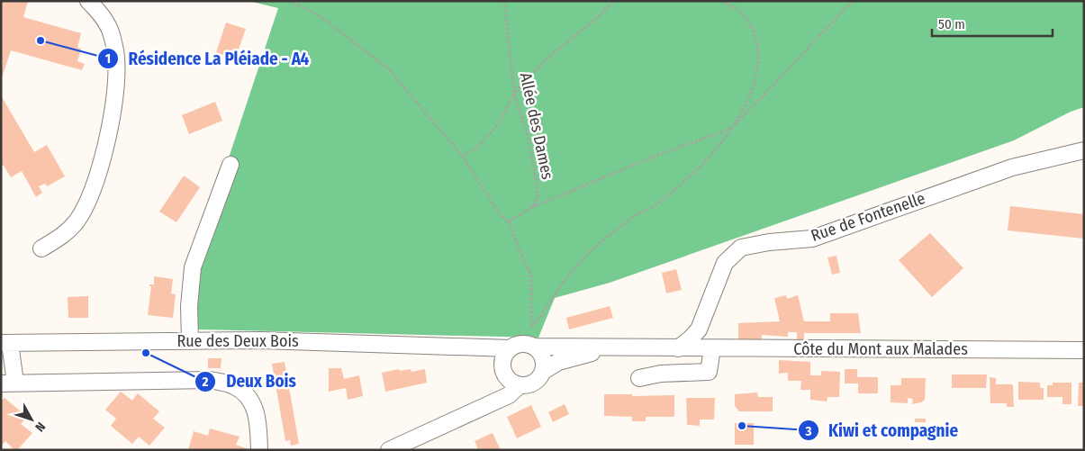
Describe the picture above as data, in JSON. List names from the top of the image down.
{
  "streets": {
    "street": ["Rue de Fontenelle", "Rue des Deux Bois", "Côte du Mont aux Malades"],
    "path": ["Allée des Dames"]
  },
  "crossings": [
    ["Rue de Fontenelle", "Côte du Mont aux Malades"]
  ],
  "places": ["Résidence La Pléiade - A4", "Deux Bois", "Kiwi et compagnie"],
  "scale_bar": "50 m",
  "north": "bottom right"
}
